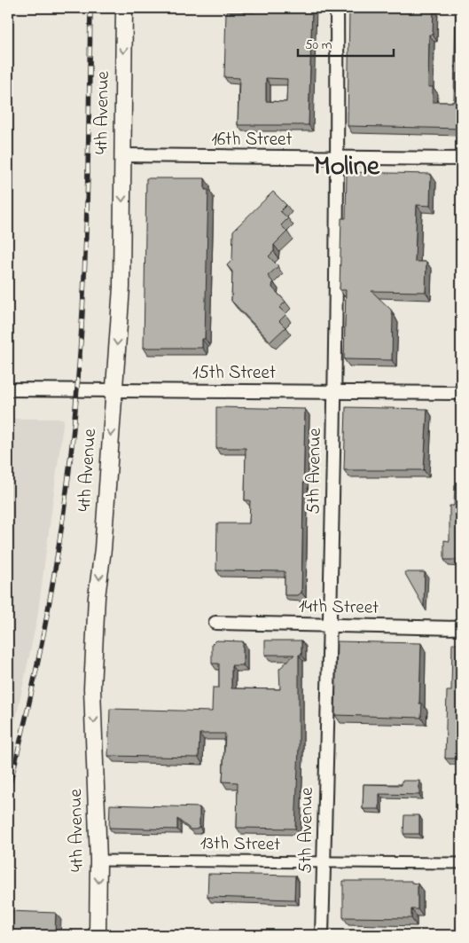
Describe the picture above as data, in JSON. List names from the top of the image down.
{
  "streets": {
    "main road": ["4th Avenue"],
    "street": [
      "16th Street",
      "15th Street",
      "5th Avenue",
      "14th Street",
      "13th Street"
    ]
  },
  "crossings": [
    ["4th Avenue", "16th Street"],
    ["4th Avenue", "15th Street"],
    ["4th Avenue", "13th Street"],
    ["16th Street", "5th Avenue"],
    ["15th Street", "5th Avenue"],
    ["5th Avenue", "14th Street"],
    ["5th Avenue", "13th Street"]
  ],
  "one_way": ["4th Avenue"],
  "districts": ["Moline"],
  "scale_bar": "50 m"
}
